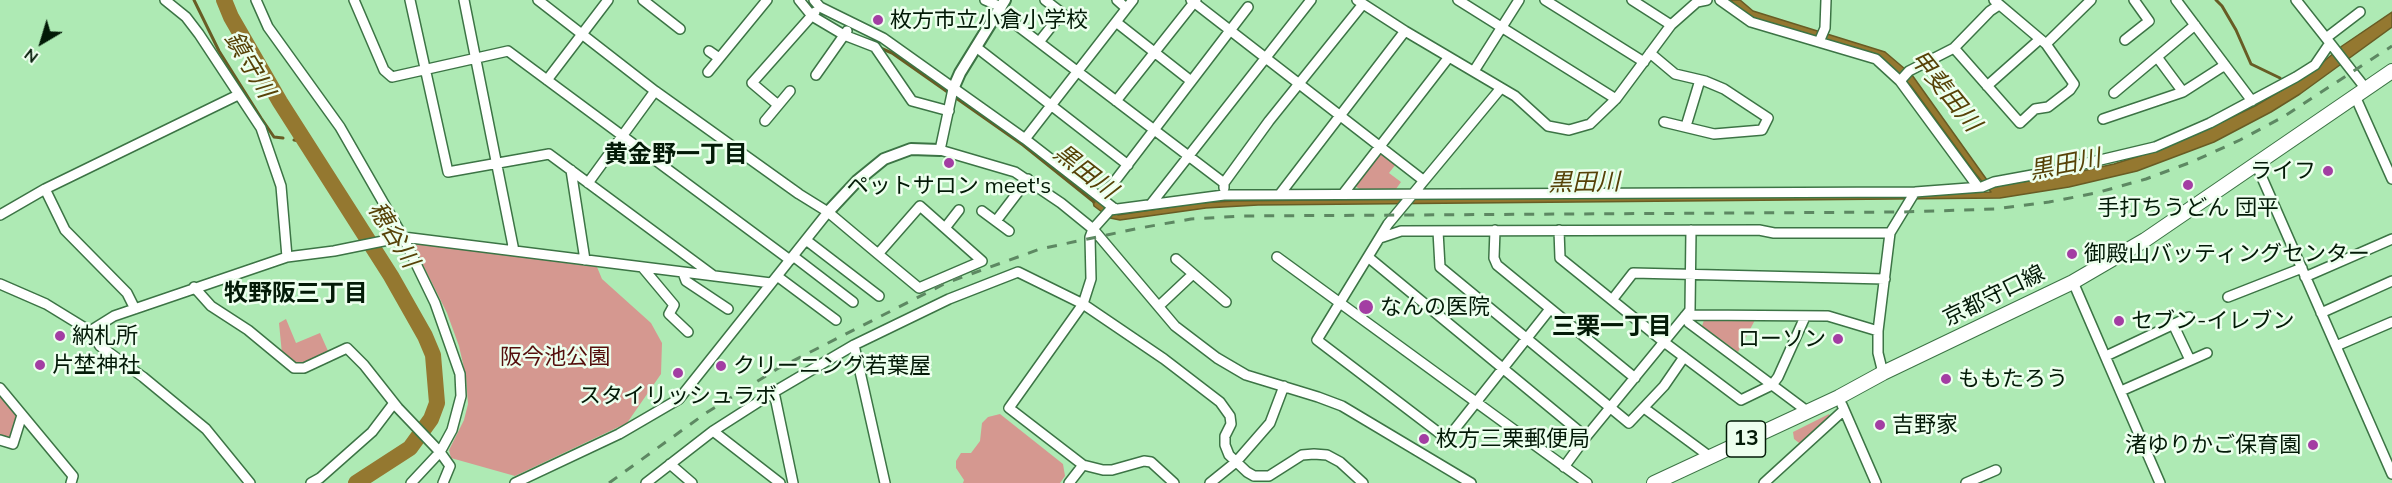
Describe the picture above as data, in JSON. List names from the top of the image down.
{
  "streets": {
    "main road": ["京都守口線", "13"]
  },
  "districts": ["黄金野一丁目", "牧野阪三丁目", "三栗一丁目"],
  "water": [
    "鎮守川",
    "甲斐田川",
    "黒田川",
    "穂谷川"
  ],
  "parks": ["阪今池公園"],
  "places": [
    "枚方市立小倉小学校",
    "ペットサロン meet's",
    "ライフ",
    "手打ちうどん 団平",
    "御殿山バッティングセンター",
    "なんの医院",
    "セブン-イレブン",
    "納札所",
    "ローソン",
    "片埜神社",
    "クリーニング若葉屋",
    "スタイリッシュラボ",
    "ももたろう",
    "吉野家",
    "枚方三栗郵便局",
    "渚ゆりかご保育園"
  ],
  "north": "bottom left"
}
